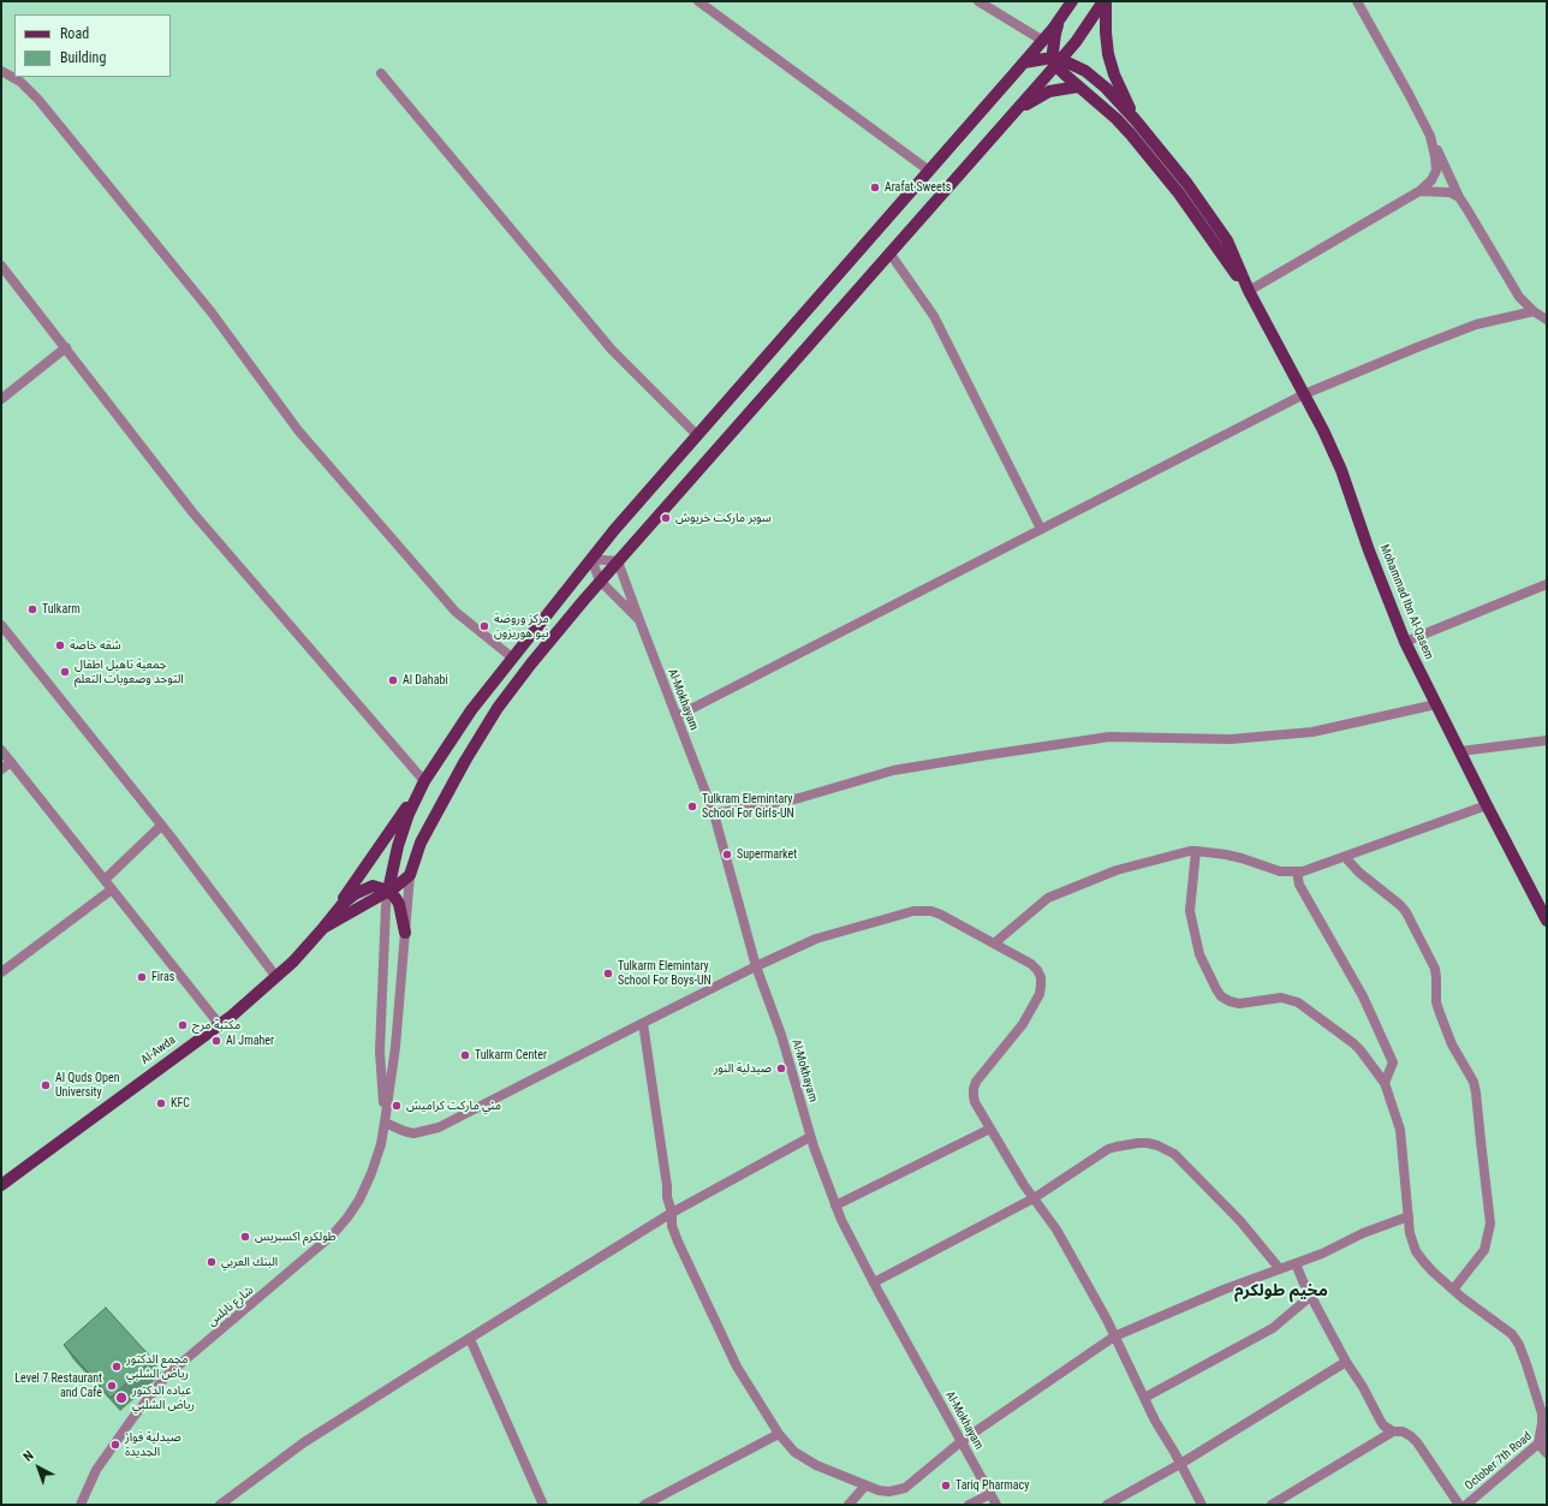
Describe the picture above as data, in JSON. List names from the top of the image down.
{
  "streets": {
    "main road": ["Mohammad Ibn Al-Qasem", "Al-Awda"],
    "street": ["Al-Mokhayam", "شارع نابلس", "October 7th Road"]
  },
  "districts": ["مخيم طولكرم"],
  "places": [
    "Arafat Sweets",
    "سوبر ماركت خريوش",
    "Tulkarm",
    "مركز وروضة نيو هوريزون",
    "شقه خاصة",
    "جمعية تاهيل اطفال التوحد وصعوبات التعلم",
    "Al Dahabi",
    "Tulkram Elemintary School For Girls-UN",
    "Supermarket",
    "Tulkarm Elemintary School For Boys-UN",
    "Firas",
    "مكتبة مرح",
    "Al Jmaher",
    "Tulkarm Center",
    "صيدلية النور",
    "Al Quds Open University",
    "KFC",
    "مني ماركت كراميش",
    "طولكرم اكسبريس",
    "البنك العربي",
    "مجمع الدكتور رياض الشلبي",
    "Level 7 Restaurant and Cafe",
    "عياده الدكتور رياض الشلبي",
    "صيدلية فواز الجديدة",
    "Tariq Pharmacy"
  ],
  "legend": ["Road", "Building"],
  "north": "top left"
}
